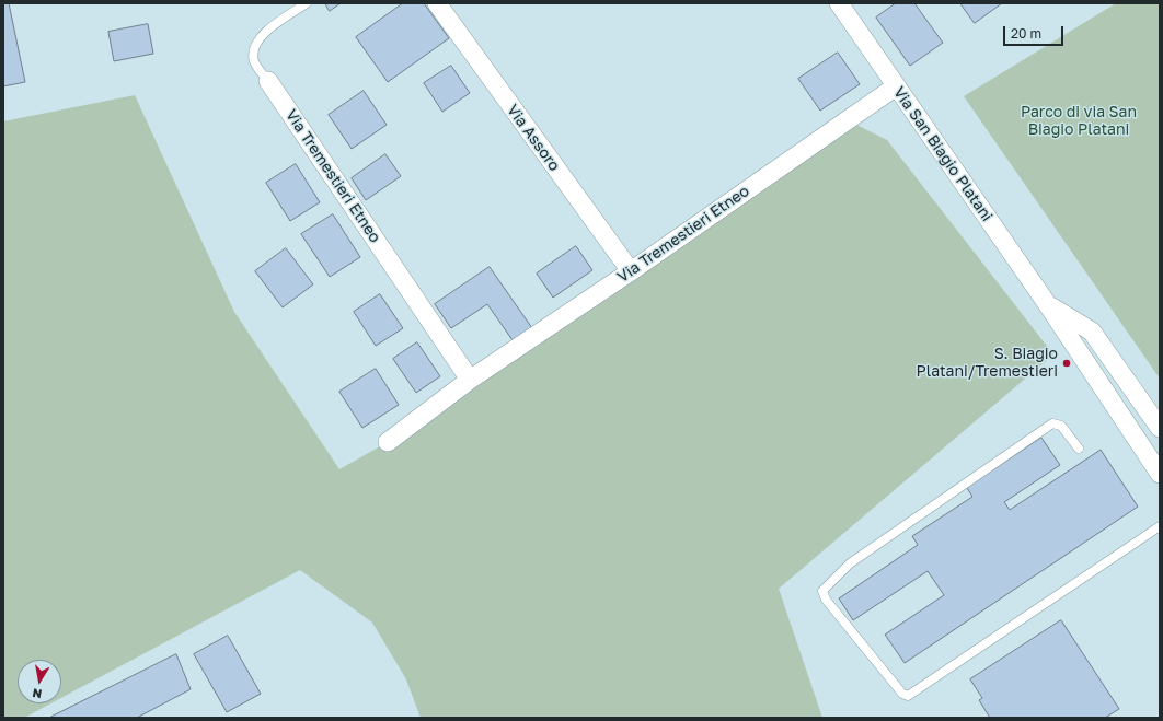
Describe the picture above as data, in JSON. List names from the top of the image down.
{
  "streets": {
    "street": ["Via Assoro", "Via San Biagio Platani", "Via Tremestieri Etneo"]
  },
  "crossings": [
    ["Via Assoro", "Via Tremestieri Etneo"],
    ["Via San Biagio Platani", "Via Tremestieri Etneo"]
  ],
  "parks": ["Parco di via San Biagio Platani"],
  "places": ["S. Biagio Platani/Tremestieri"],
  "scale_bar": "20 m",
  "north": "bottom"
}
